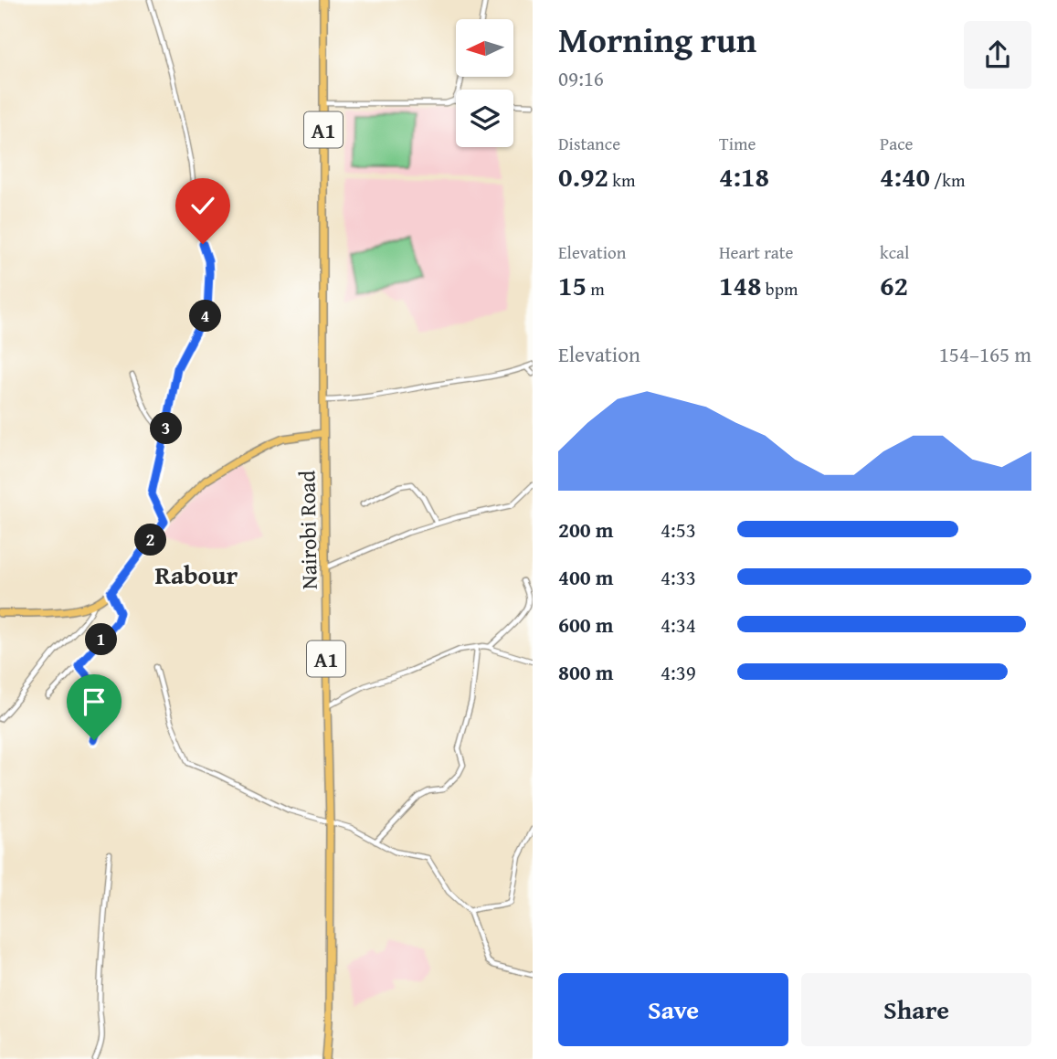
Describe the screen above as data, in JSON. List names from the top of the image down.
{
  "streets": {
    "main road": ["A1", "Nairobi Road"]
  },
  "districts": ["Rabour"],
  "north": "left",
  "page": {
    "heading": ["Morning run", "09:16"],
    "stats": [
      ["Distance", "0.92 km"],
      ["Time", "4:18"],
      ["Pace", "4:40 /km"],
      ["Elevation", "15 m"],
      ["Heart rate", "148 bpm"],
      ["kcal", "62"]
    ],
    "pins": [
      "4",
      "3",
      "2",
      "1"
    ],
    "chart": ["Elevation", "154–165 m"],
    "list": [
      {
        "name": "200 m",
        "note": "4:53"
      },
      {
        "name": "400 m",
        "note": "4:33"
      },
      {
        "name": "600 m",
        "note": "4:34"
      },
      {
        "name": "800 m",
        "note": "4:39"
      }
    ],
    "buttons": ["Save", "Share"]
  }
}
